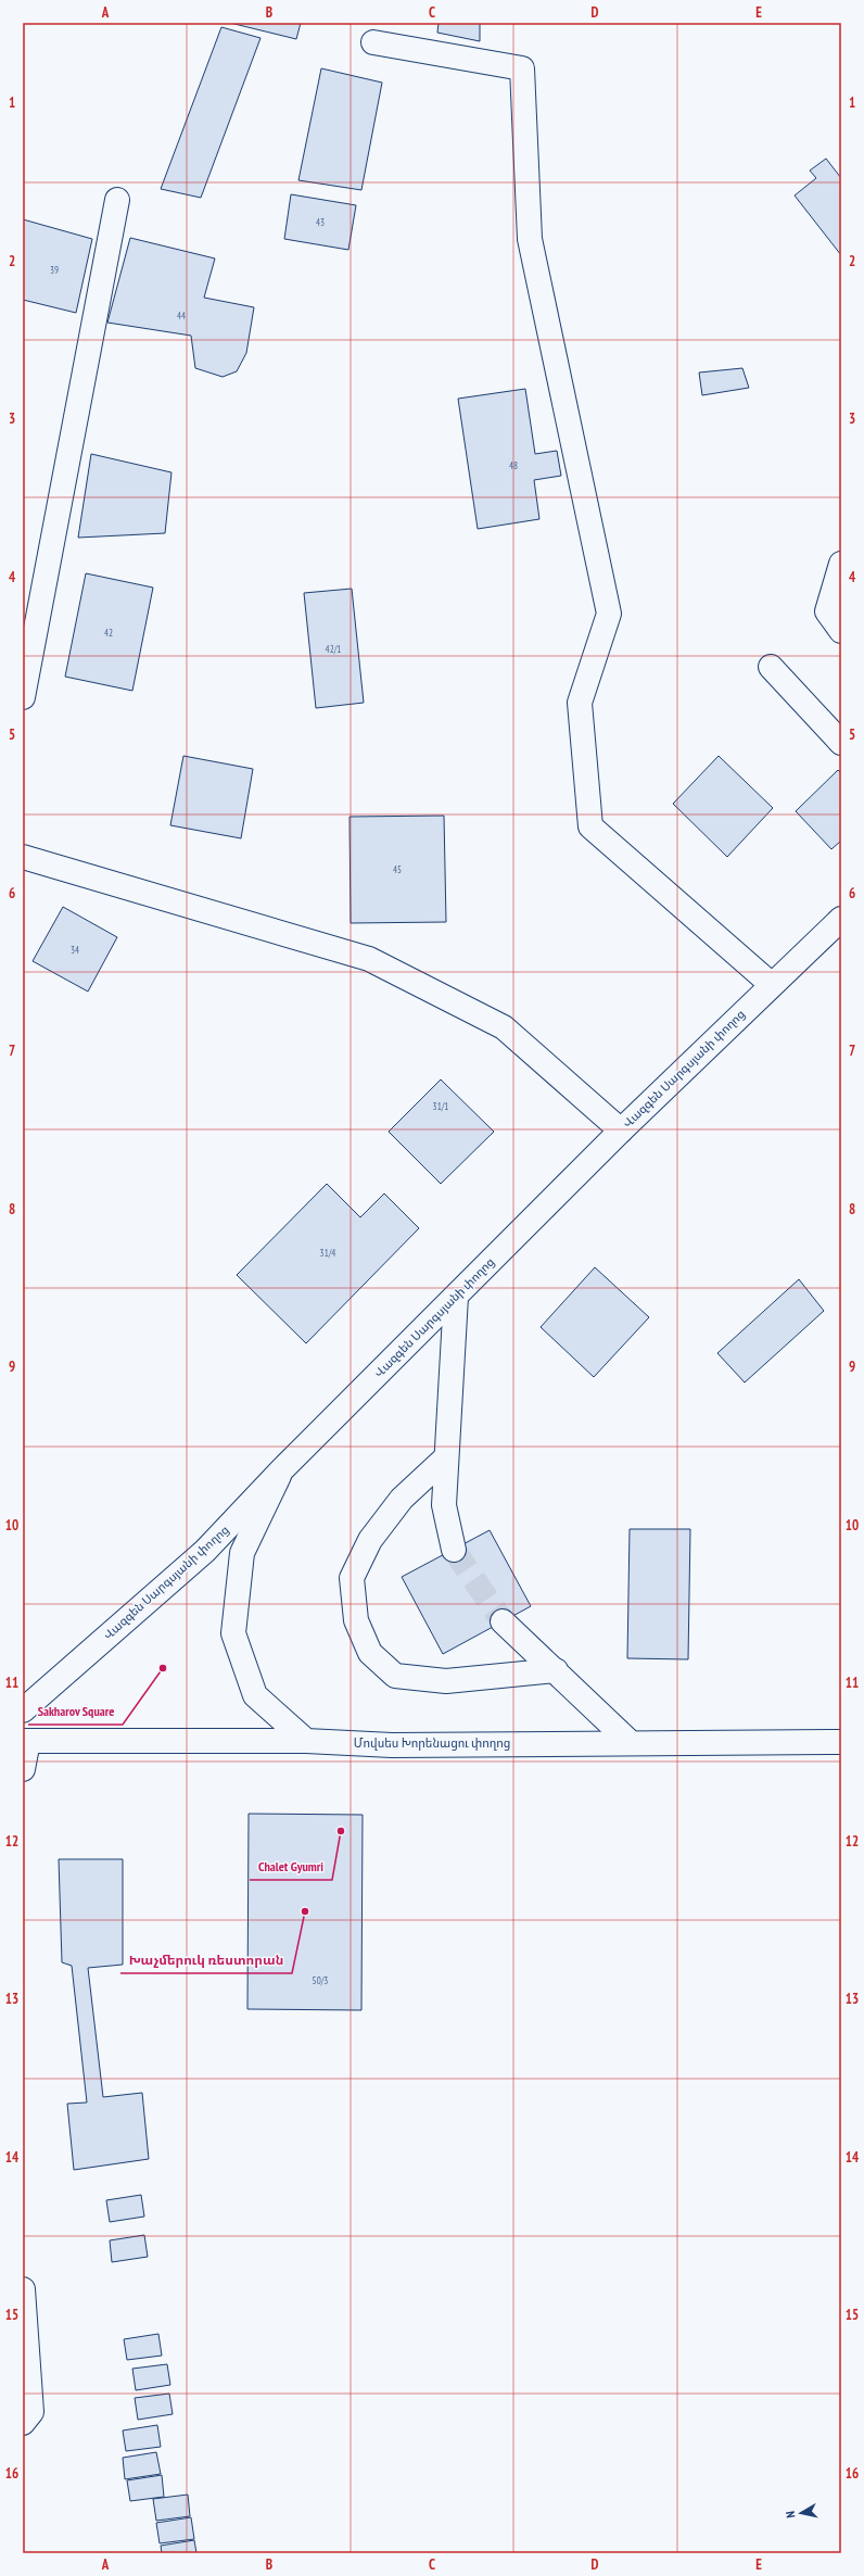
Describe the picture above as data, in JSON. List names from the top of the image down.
{
  "streets": {
    "main road": ["Վազգեն Սարգսյանի փողոց", "Մովսես Խորենացու փողոց"]
  },
  "places": ["Sakharov Square", "Chalet Gyumri", "Խաչմերուկ ռեստորան"],
  "house_numbers": [
    "43",
    "39",
    "44",
    "48",
    "42",
    "42/1",
    "45",
    "34",
    "31/1",
    "31/4",
    "50/3"
  ],
  "north": "left",
  "grid": {
    "columns": [
      "A",
      "B",
      "C",
      "D",
      "E"
    ],
    "rows": [
      "1",
      "2",
      "3",
      "4",
      "5",
      "6",
      "7",
      "8",
      "9",
      "10",
      "11",
      "12",
      "13",
      "14",
      "15",
      "16"
    ]
  }
}
